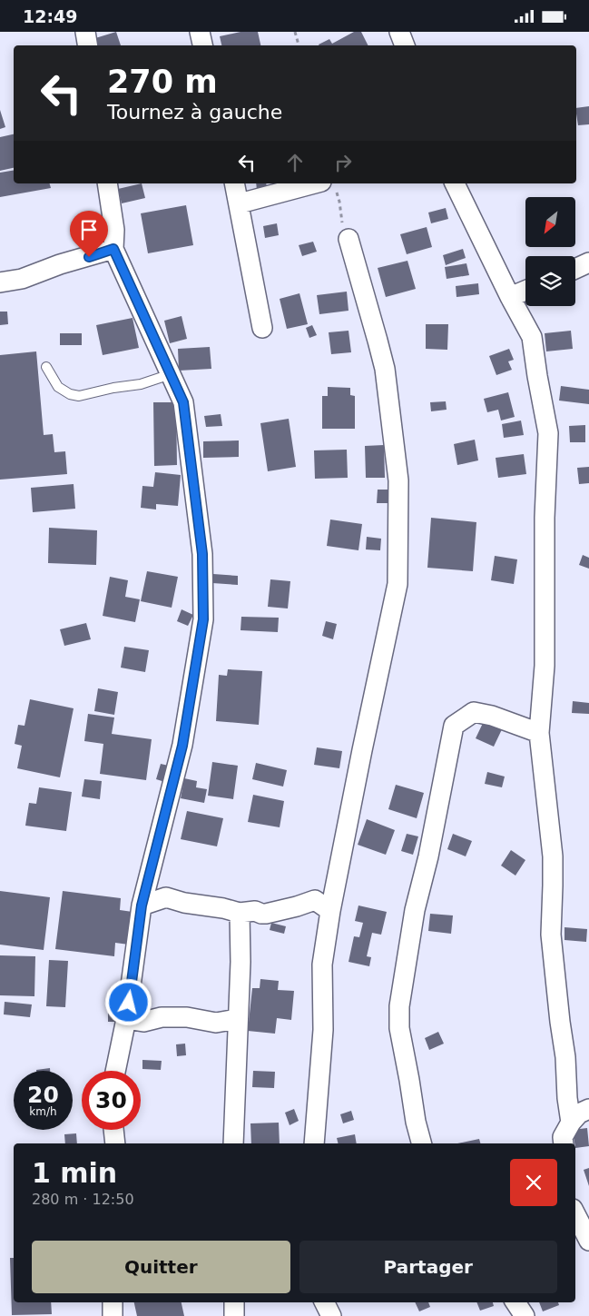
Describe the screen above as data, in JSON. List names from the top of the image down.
{
  "north": "bottom left",
  "page": {
    "status": "12:49",
    "turn": ["270 m", "Tournez à gauche"],
    "speed": "20 km/h",
    "limit": "30",
    "heading": ["1 min", "280 m · 12:50"],
    "buttons": ["Quitter", "Partager"]
  }
}
